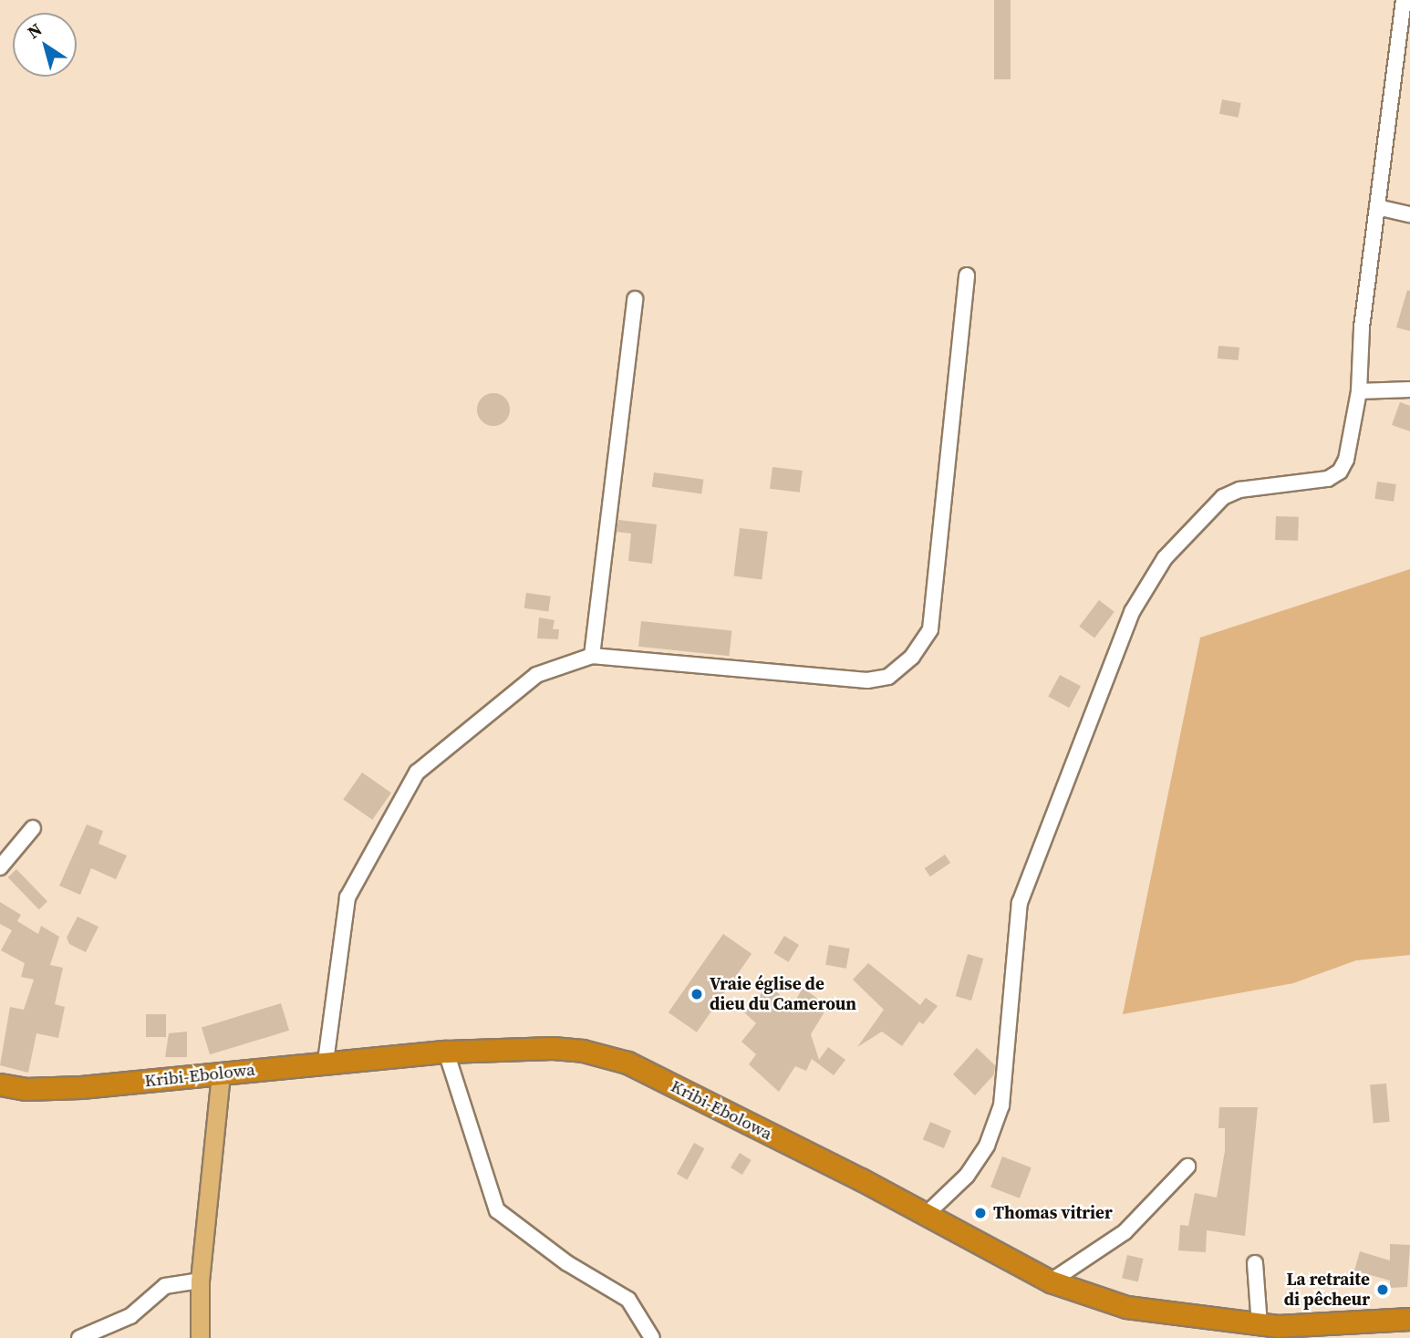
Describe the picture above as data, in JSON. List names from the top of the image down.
{
  "streets": {
    "highway": ["Kribi-Ebolowa"]
  },
  "places": ["Vraie église de dieu du Cameroun", "Thomas vitrier", "La retraite di pêcheur"],
  "north": "top left"
}
